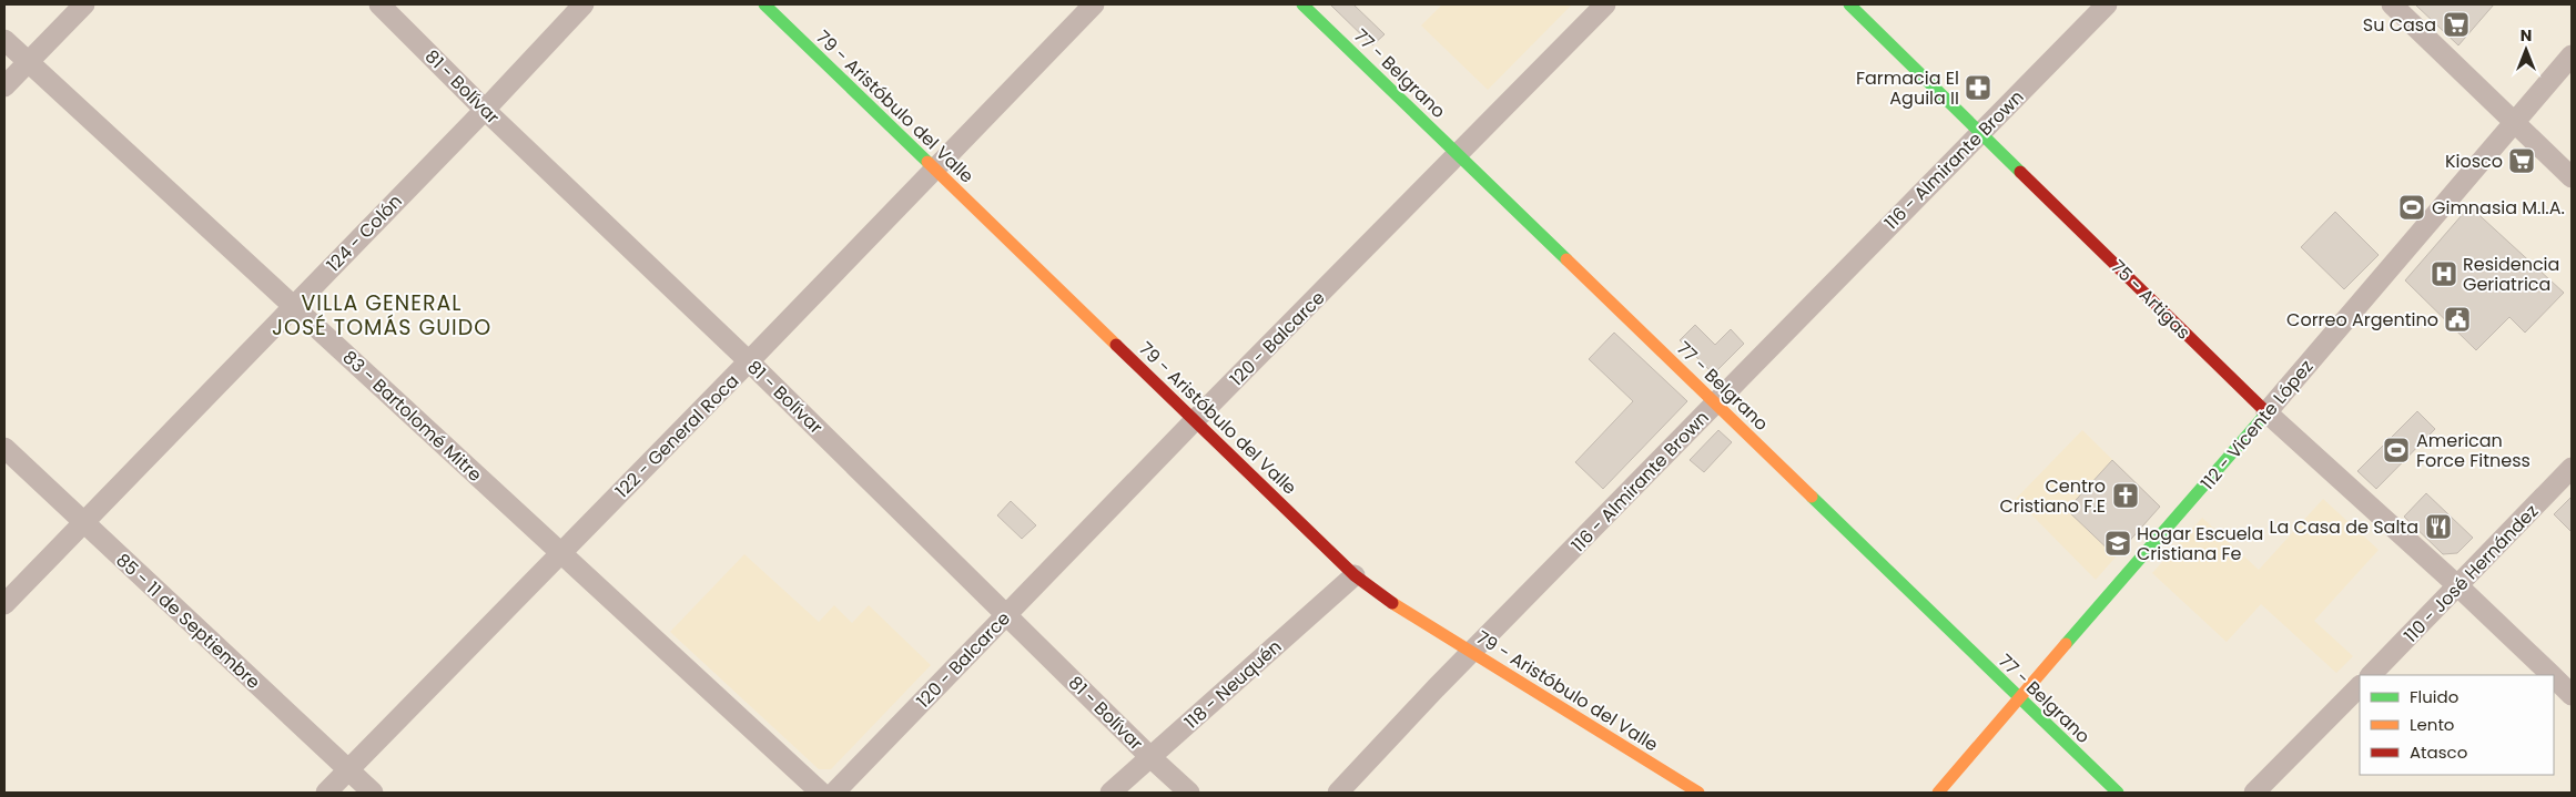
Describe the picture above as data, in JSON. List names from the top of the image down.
{
  "streets": {
    "street": [
      "77 - Belgrano",
      "81 - Bolívar",
      "79 - Aristóbulo del Valle",
      "116 - Almirante Brown",
      "124 - Colón",
      "75 - Artigas",
      "120 - Balcarce",
      "83 - Bartolomé Mitre",
      "112 - Vicente López",
      "122 - General Roca",
      "110 - José Hernández",
      "85 - 11 de Septiembre",
      "118 - Neuquén"
    ]
  },
  "crossings": [
    ["77 - Belgrano", "116 - Almirante Brown"],
    ["77 - Belgrano", "120 - Balcarce"],
    ["77 - Belgrano", "112 - Vicente López"],
    ["81 - Bolívar", "124 - Colón"],
    ["81 - Bolívar", "120 - Balcarce"],
    ["81 - Bolívar", "122 - General Roca"],
    ["81 - Bolívar", "118 - Neuquén"],
    ["79 - Aristóbulo del Valle", "116 - Almirante Brown"],
    ["79 - Aristóbulo del Valle", "120 - Balcarce"],
    ["79 - Aristóbulo del Valle", "122 - General Roca"],
    ["79 - Aristóbulo del Valle", "118 - Neuquén"],
    ["116 - Almirante Brown", "75 - Artigas"],
    ["124 - Colón", "83 - Bartolomé Mitre"],
    ["124 - Colón", "85 - 11 de Septiembre"],
    ["75 - Artigas", "112 - Vicente López"],
    ["75 - Artigas", "110 - José Hernández"],
    ["83 - Bartolomé Mitre", "122 - General Roca"],
    ["122 - General Roca", "85 - 11 de Septiembre"]
  ],
  "districts": ["VILLA GENERAL JOSÉ TOMÁS GUIDO"],
  "places": {
    "supermarket": ["Su Casa", "Kiosco"],
    "pharmacy": ["Farmacia El Aguila II"],
    "sports": ["Gimnasia M.I.A.", "American Force Fitness"],
    "hospital": ["Residencia Geriatrica"],
    "public building": ["Correo Argentino"],
    "church": ["Centro Cristiano F.E"],
    "restaurant": ["La Casa de Salta"],
    "school or university": ["Hogar Escuela Cristiana Fe"]
  },
  "legend": ["Fluido", "Lento", "Atasco"],
  "north": "top"
}
